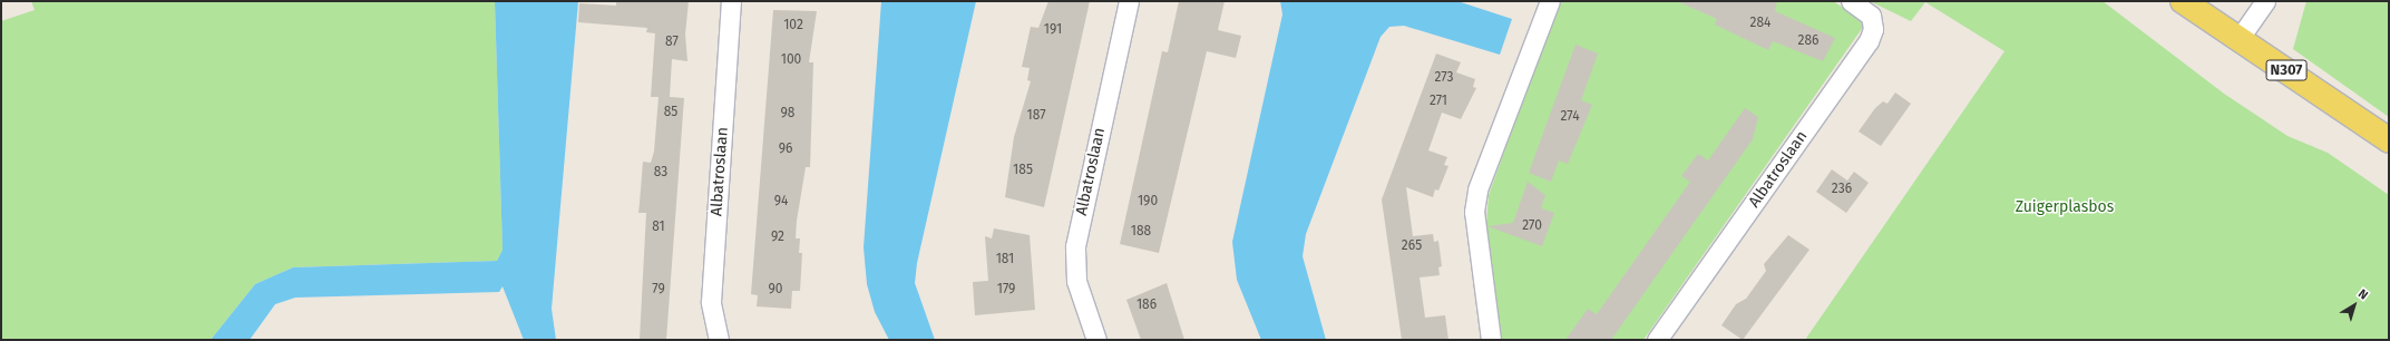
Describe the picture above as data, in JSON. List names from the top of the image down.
{
  "streets": {
    "main road": ["N307"],
    "street": ["Albatroslaan"]
  },
  "parks": ["Zuigerplasbos"],
  "house_numbers": [
    "284",
    "102",
    "191",
    "286",
    "87",
    "100",
    "273",
    "271",
    "85",
    "98",
    "187",
    "274",
    "96",
    "185",
    "83",
    "236",
    "94",
    "190",
    "270",
    "81",
    "188",
    "92",
    "265",
    "181",
    "79",
    "90",
    "179",
    "186"
  ],
  "north": "top right"
}
